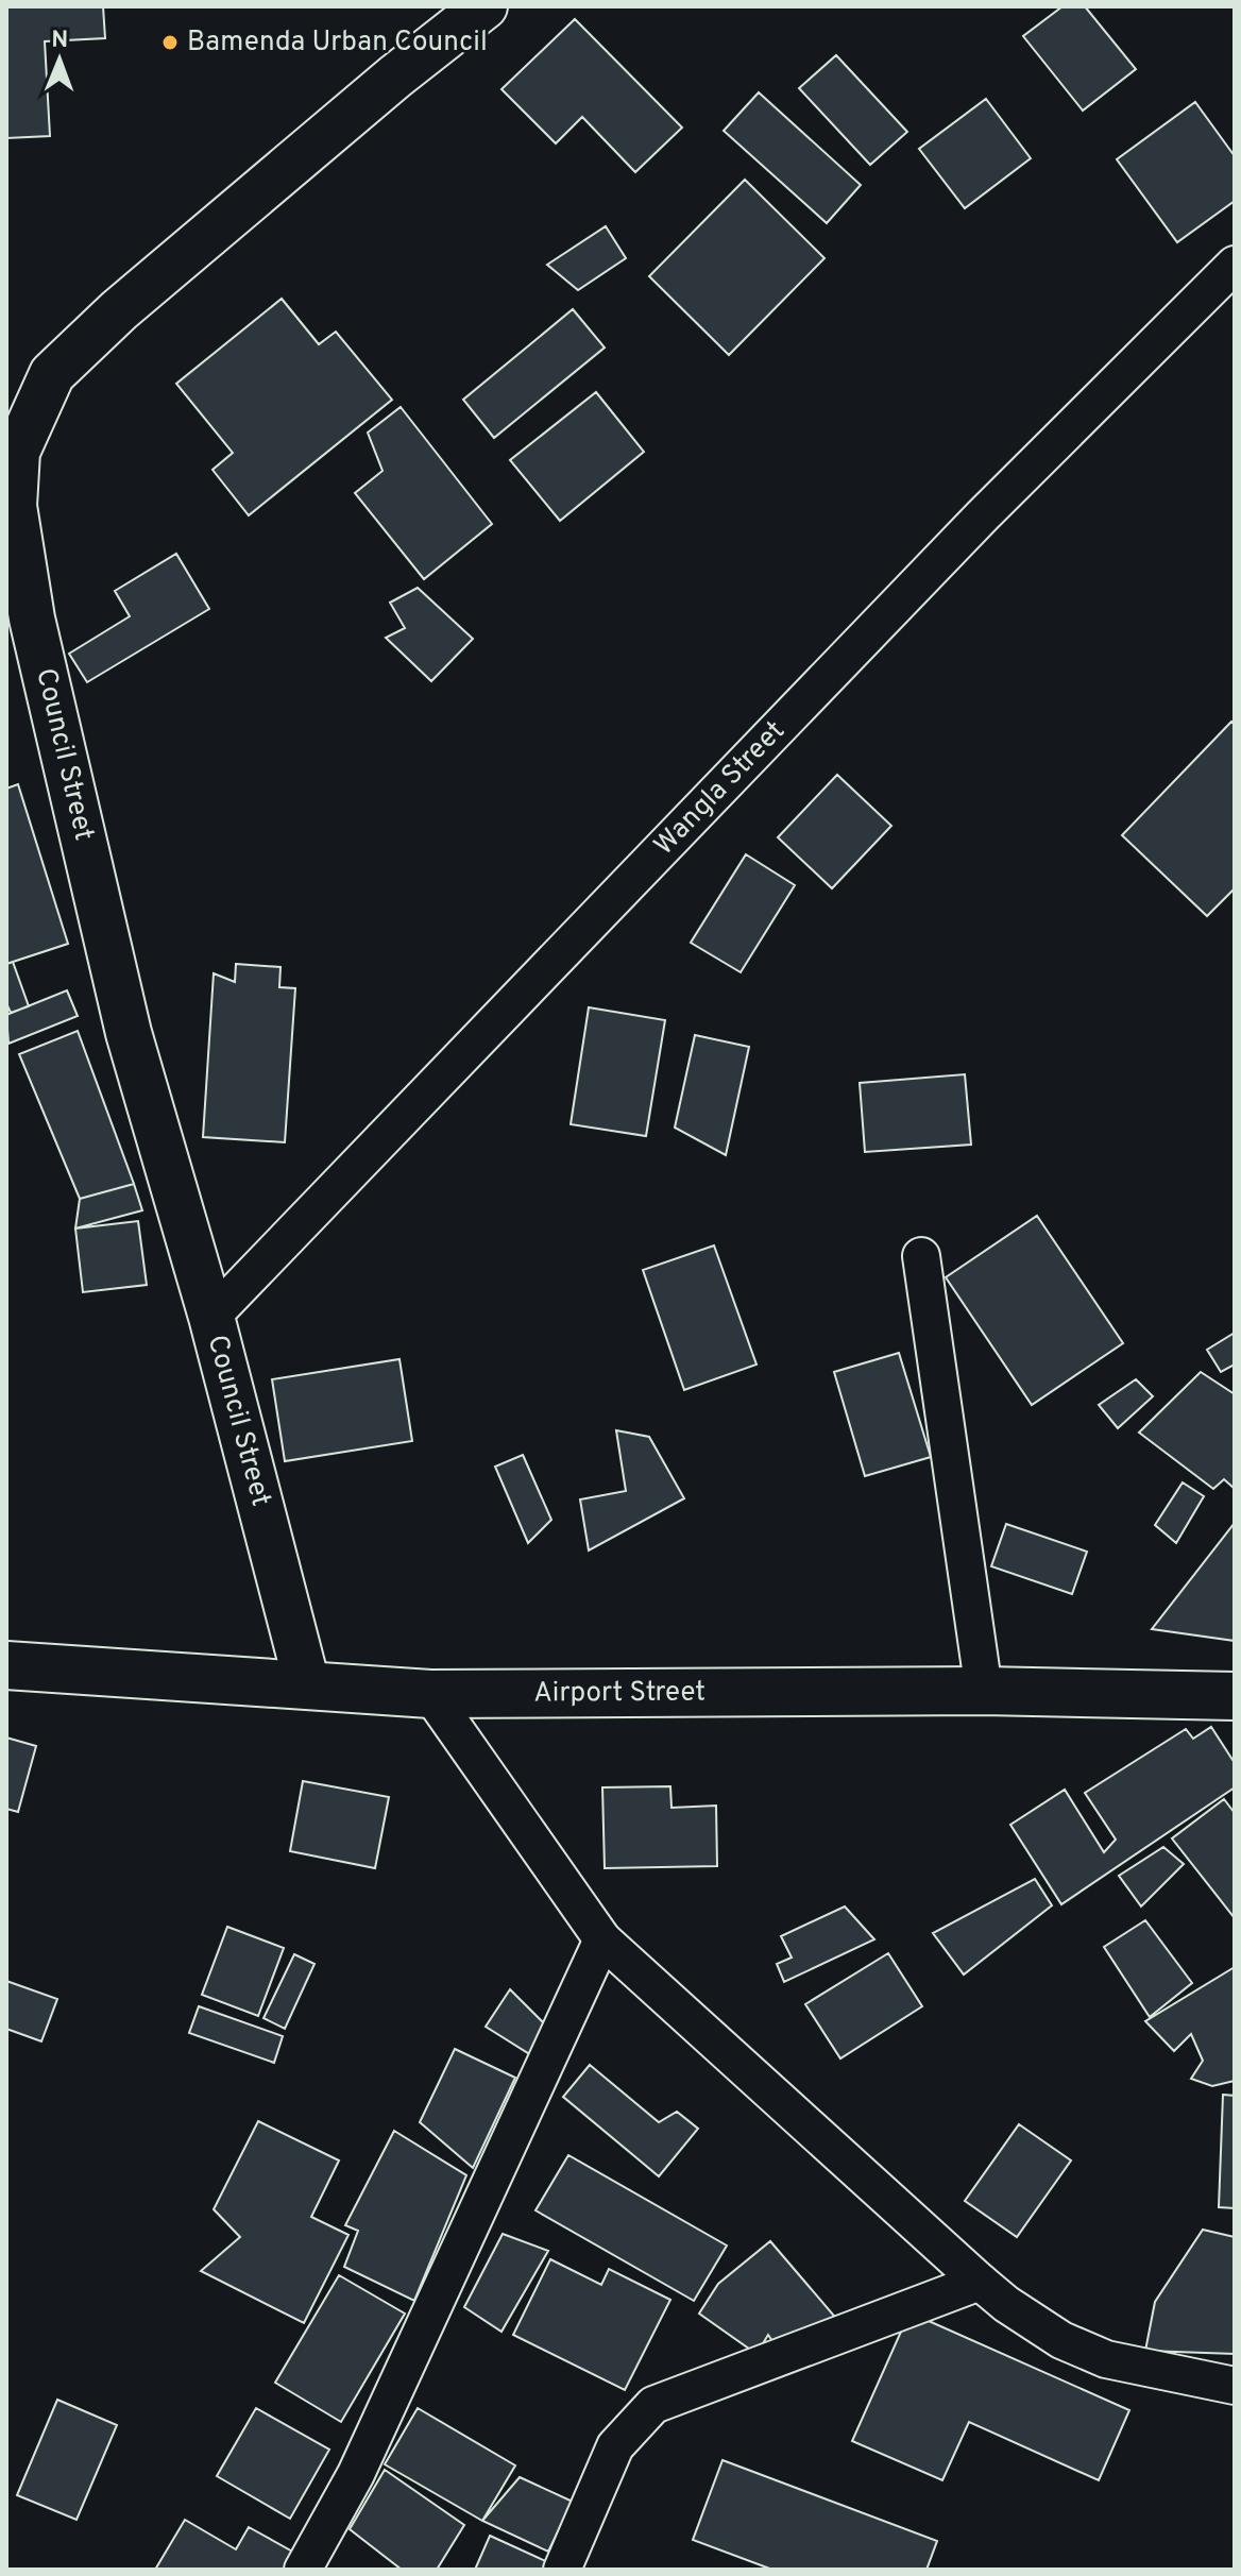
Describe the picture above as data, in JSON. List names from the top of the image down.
{
  "streets": {
    "highway": ["Airport Street"],
    "street": ["Council Street", "Wangla Street"]
  },
  "crossings": [
    ["Council Street", "Wangla Street"],
    ["Council Street", "Airport Street"]
  ],
  "places": ["Bamenda Urban Council"],
  "north": "top"
}
